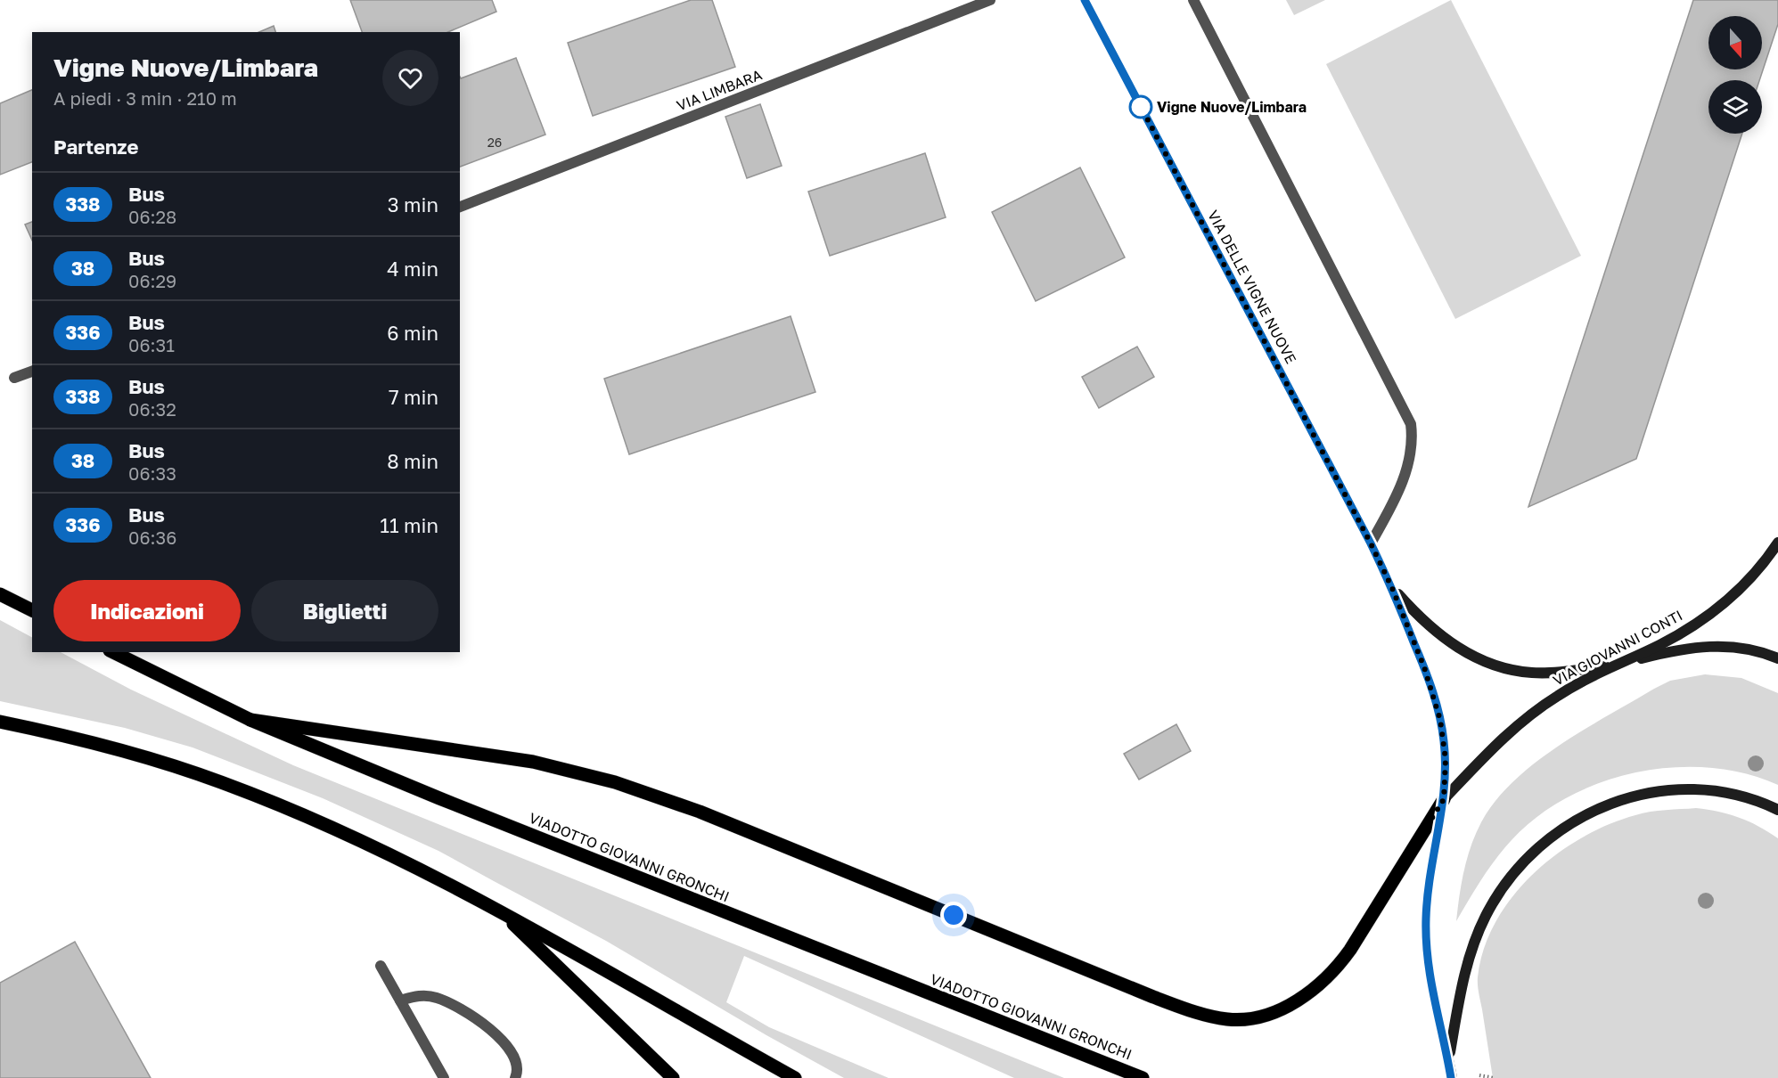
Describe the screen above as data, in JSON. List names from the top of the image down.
{
  "streets": {
    "main road": ["VIA DELLE VIGNE NUOVE", "VIA GIOVANNI CONTI", "VIADOTTO GIOVANNI GRONCHI"],
    "street": ["VIA LIMBARA"]
  },
  "crossings": [
    ["VIA DELLE VIGNE NUOVE", "VIA GIOVANNI CONTI"]
  ],
  "places": ["Vigne Nuove/Limbara"],
  "lines": ["bus line 338"],
  "house_numbers": ["26"],
  "north": "bottom",
  "page": {
    "heading": [
      ["Vigne Nuove/Limbara", "A piedi · 3 min · 210 m"],
      "Partenze"
    ],
    "list": [
      {
        "mark": "338",
        "name": "Bus",
        "note": "06:28",
        "value": "3 min"
      },
      {
        "mark": "38",
        "name": "Bus",
        "note": "06:29",
        "value": "4 min"
      },
      {
        "mark": "336",
        "name": "Bus",
        "note": "06:31",
        "value": "6 min"
      },
      {
        "mark": "338",
        "name": "Bus",
        "note": "06:32",
        "value": "7 min"
      },
      {
        "mark": "38",
        "name": "Bus",
        "note": "06:33",
        "value": "8 min"
      },
      {
        "mark": "336",
        "name": "Bus",
        "note": "06:36",
        "value": "11 min"
      }
    ],
    "buttons": ["Indicazioni", "Biglietti"]
  }
}
